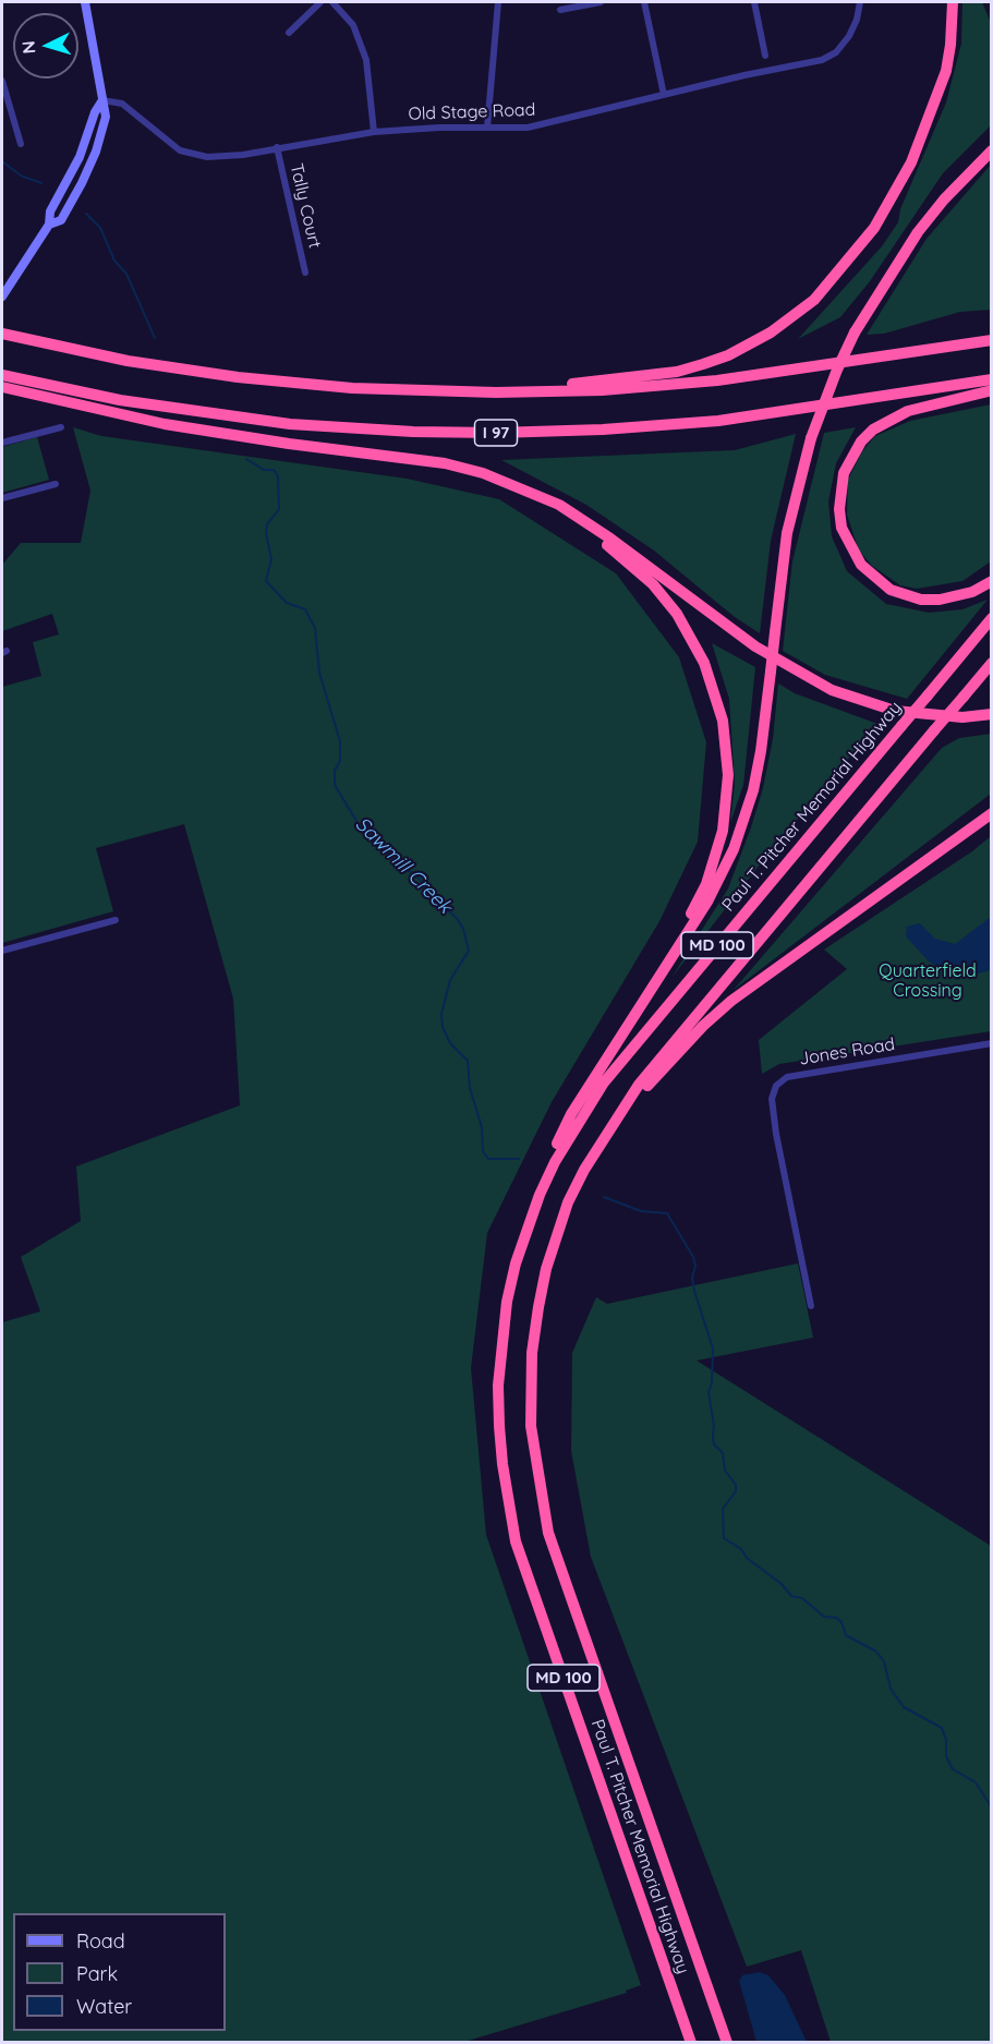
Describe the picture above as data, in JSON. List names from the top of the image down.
{
  "streets": {
    "highway": ["I 97", "Paul T. Pitcher Memorial Highway", "MD 100"],
    "street": ["Old Stage Road", "Tally Court", "Jones Road"]
  },
  "crossings": [
    ["Old Stage Road", "Tally Court"]
  ],
  "water": ["Sawmill Creek"],
  "parks": ["Quarterfield Crossing"],
  "legend": ["Road", "Park", "Water"],
  "north": "left"
}
